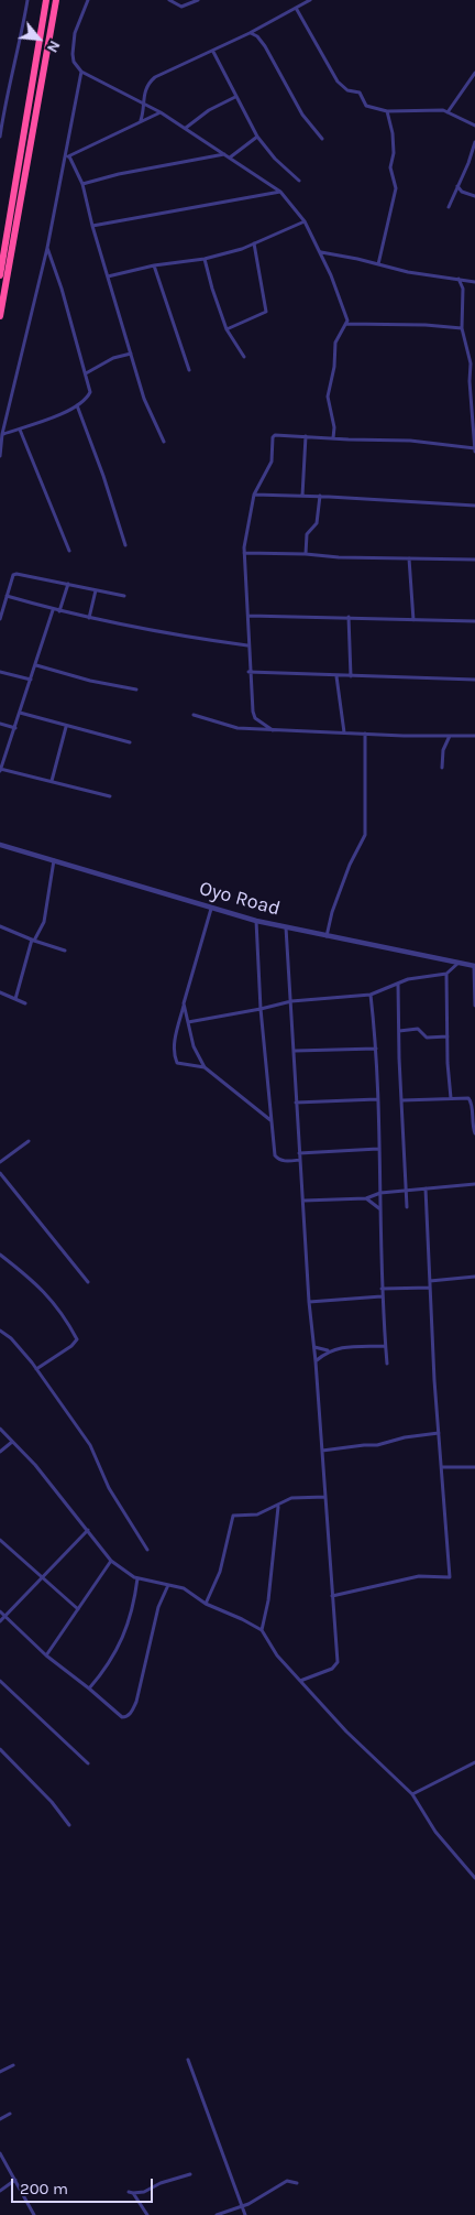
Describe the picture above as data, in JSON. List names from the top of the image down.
{
  "streets": {
    "street": ["Oyo Road"]
  },
  "scale_bar": "200 m",
  "north": "bottom right"
}
